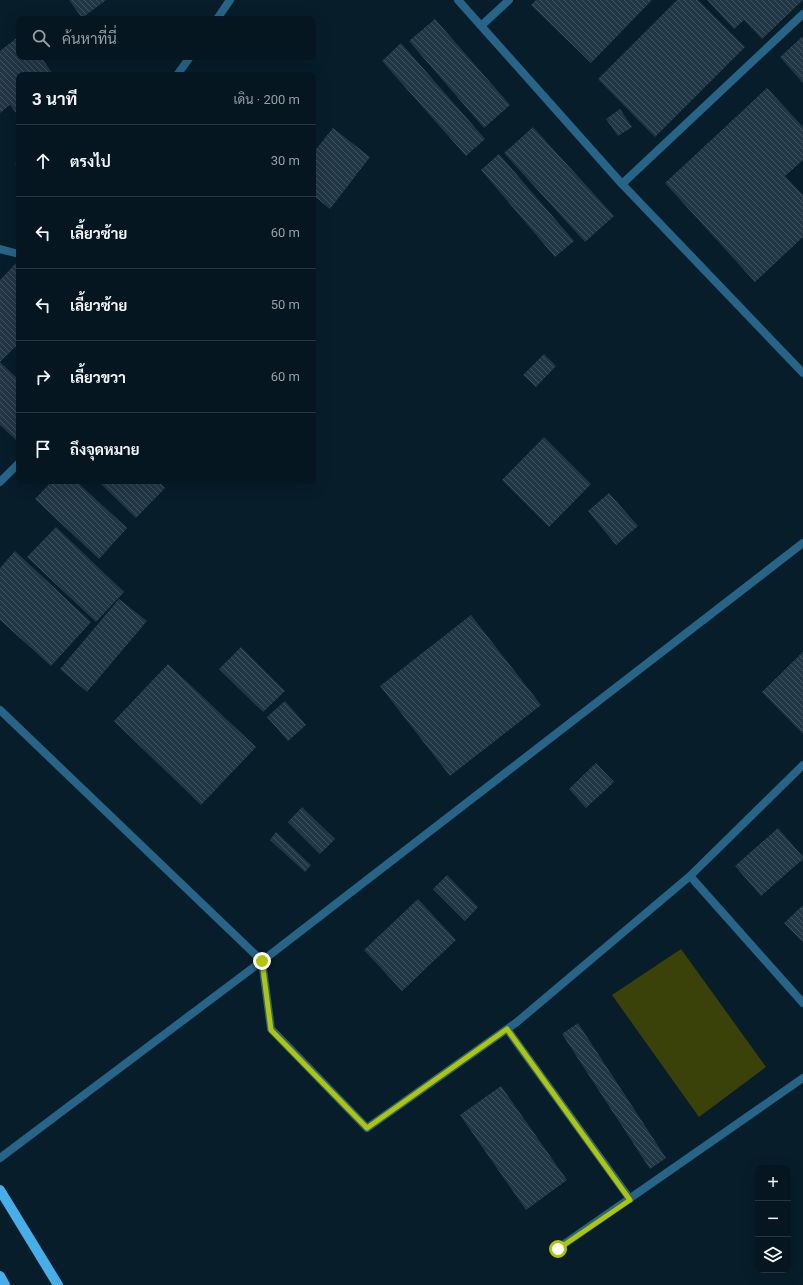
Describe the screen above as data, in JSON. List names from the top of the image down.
{
  "page": {
    "search": "ค้นหาที่นี่",
    "heading": ["3 นาที", "เดิน · 200 m"],
    "list": [
      ["ตรงไป", "30 m"],
      ["เลี้ยวซ้าย", "60 m"],
      ["เลี้ยวซ้าย", "50 m"],
      ["เลี้ยวขวา", "60 m"],
      "ถึงจุดหมาย"
    ],
    "map_buttons": ["+", "−"]
  }
}
